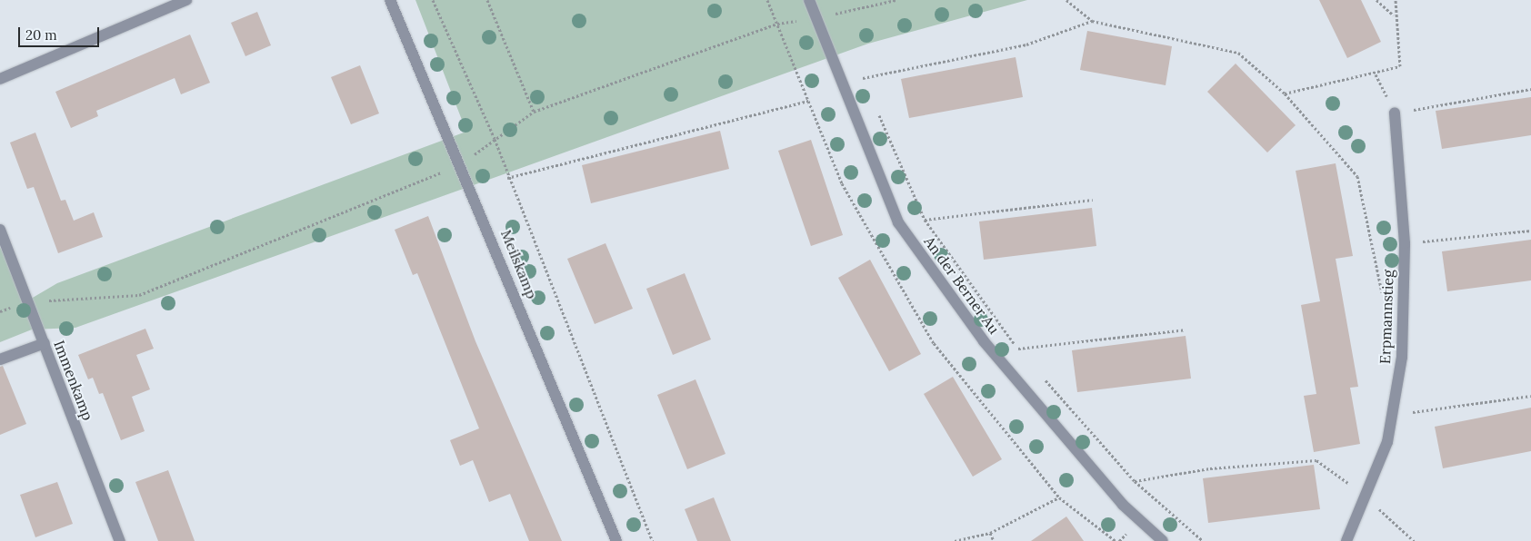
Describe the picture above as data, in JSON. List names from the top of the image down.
{
  "streets": {
    "street": [
      "Meilskamp",
      "An der Berner Au",
      "Erpmannstieg",
      "Immenkamp"
    ]
  },
  "scale_bar": "20 m"
}
